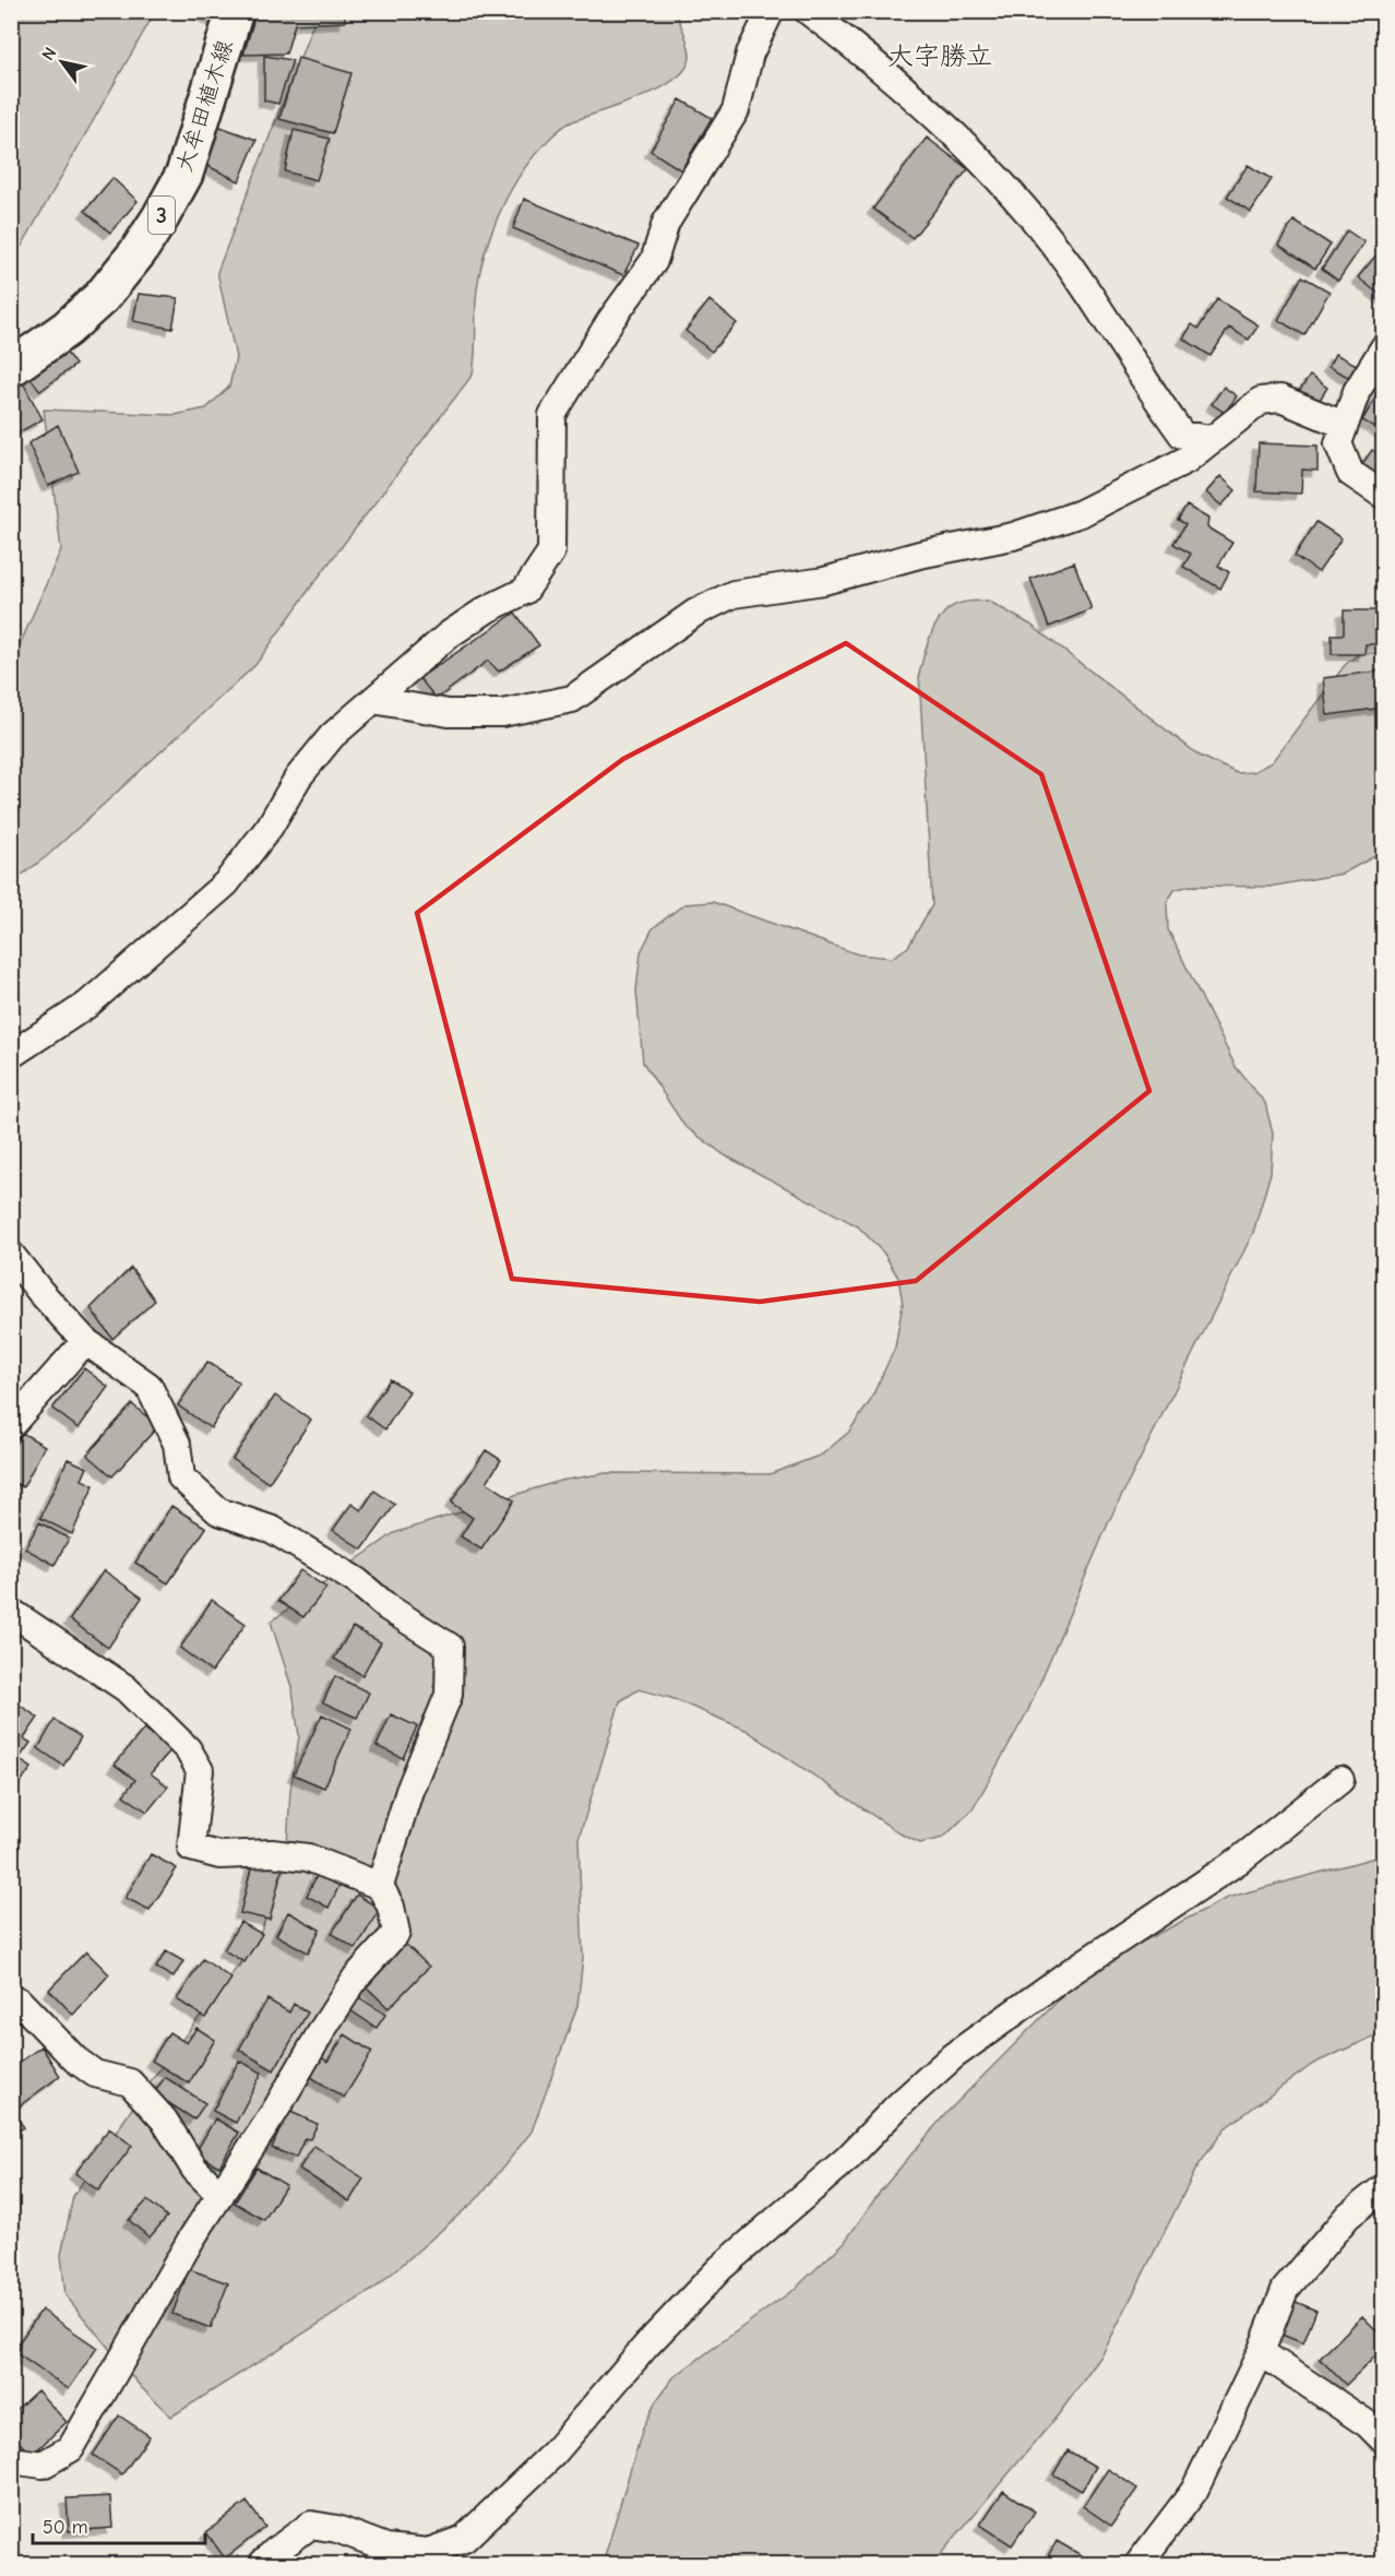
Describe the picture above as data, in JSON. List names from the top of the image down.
{
  "streets": {
    "main road": ["大牟田植木線", "3"]
  },
  "districts": ["大字勝立"],
  "scale_bar": "50 m",
  "north": "top left"
}
